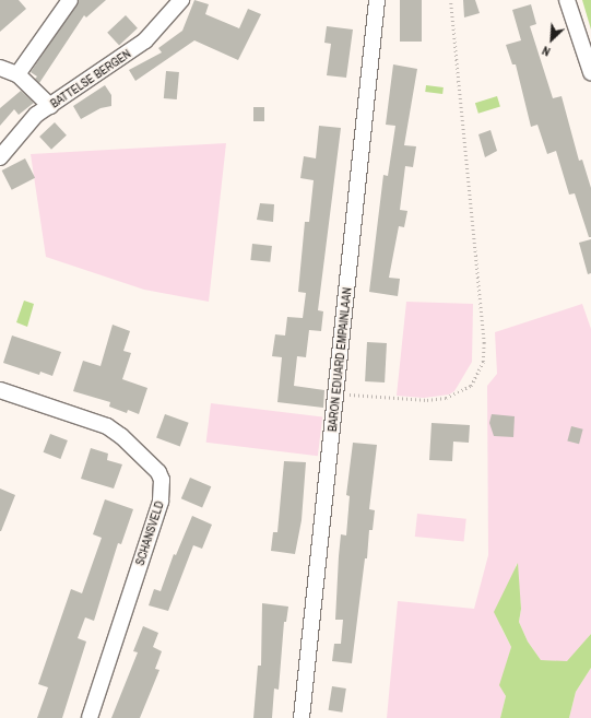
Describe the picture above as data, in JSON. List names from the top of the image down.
{
  "streets": {
    "street": ["BATTELSE BERGEN", "BARON EDUARD EMPAINLAAN", "SCHANSVELD"]
  },
  "north": "bottom left"
}
